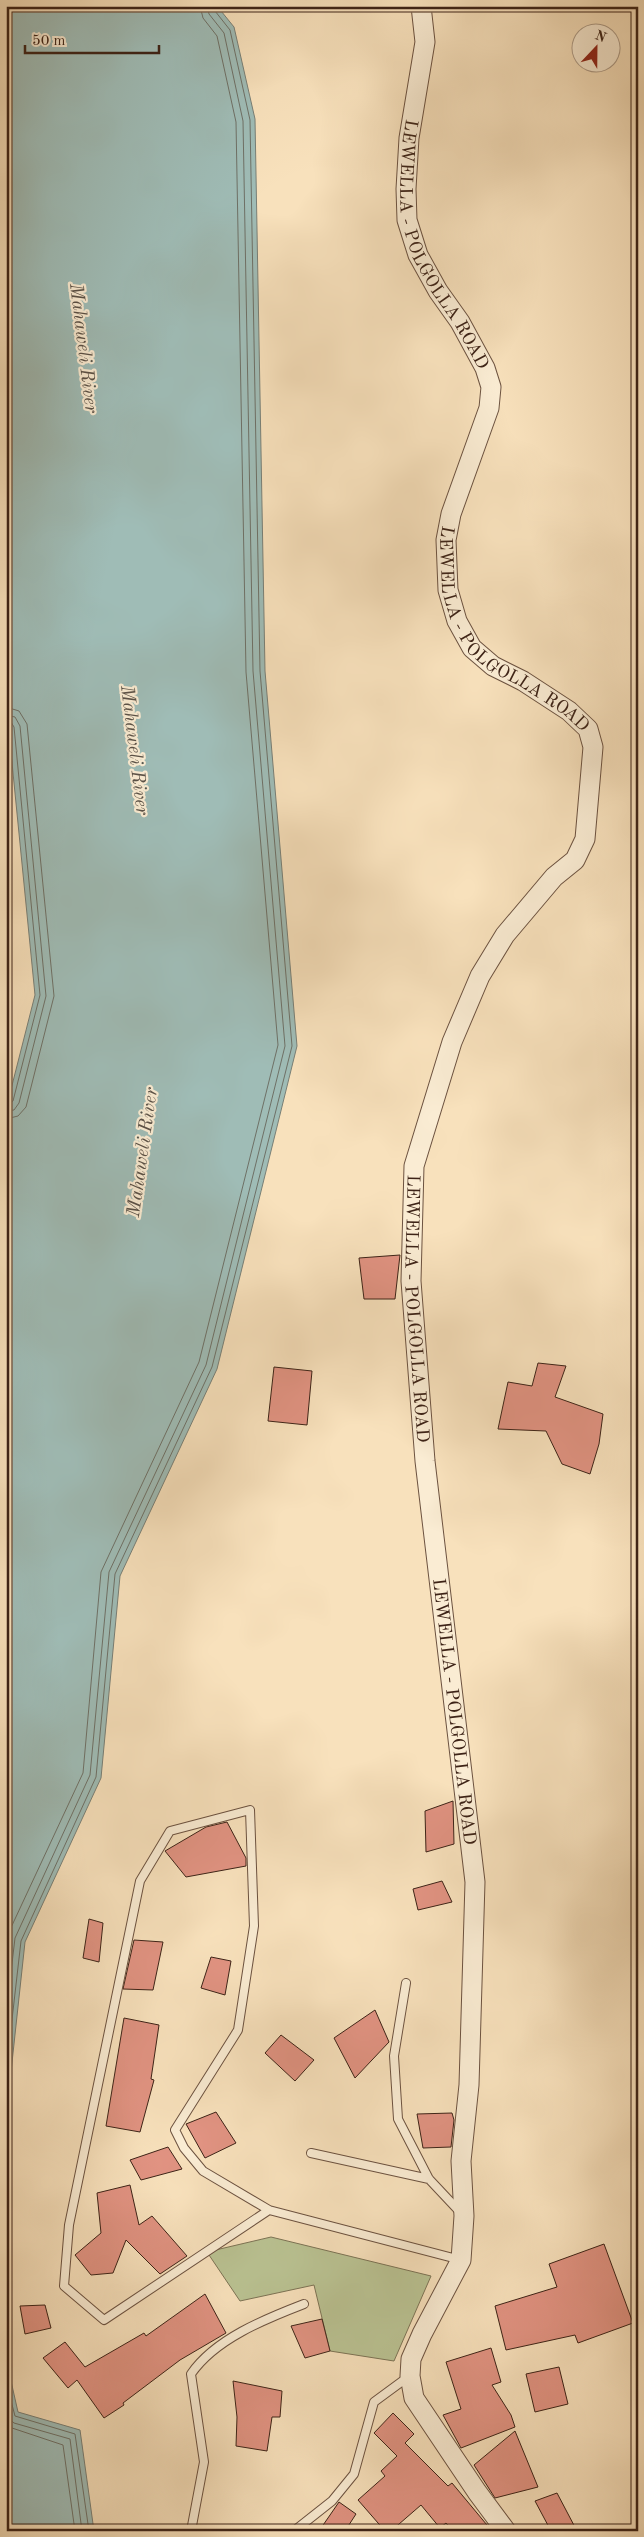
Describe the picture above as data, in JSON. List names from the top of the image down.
{
  "streets": {
    "street": ["LEWELLA - POLGOLLA ROAD"]
  },
  "water": ["Mahaweli River"],
  "scale_bar": "50 m",
  "north": "top"
}
